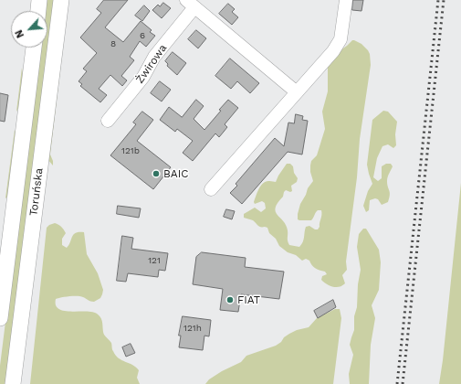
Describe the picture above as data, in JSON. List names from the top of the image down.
{
  "streets": {
    "main road": ["Toruńska"],
    "street": ["Żwirowa"]
  },
  "places": ["BAIC", "FIAT"],
  "house_numbers": [
    "6",
    "8",
    "121b",
    "121",
    "121h"
  ],
  "north": "bottom left"
}
